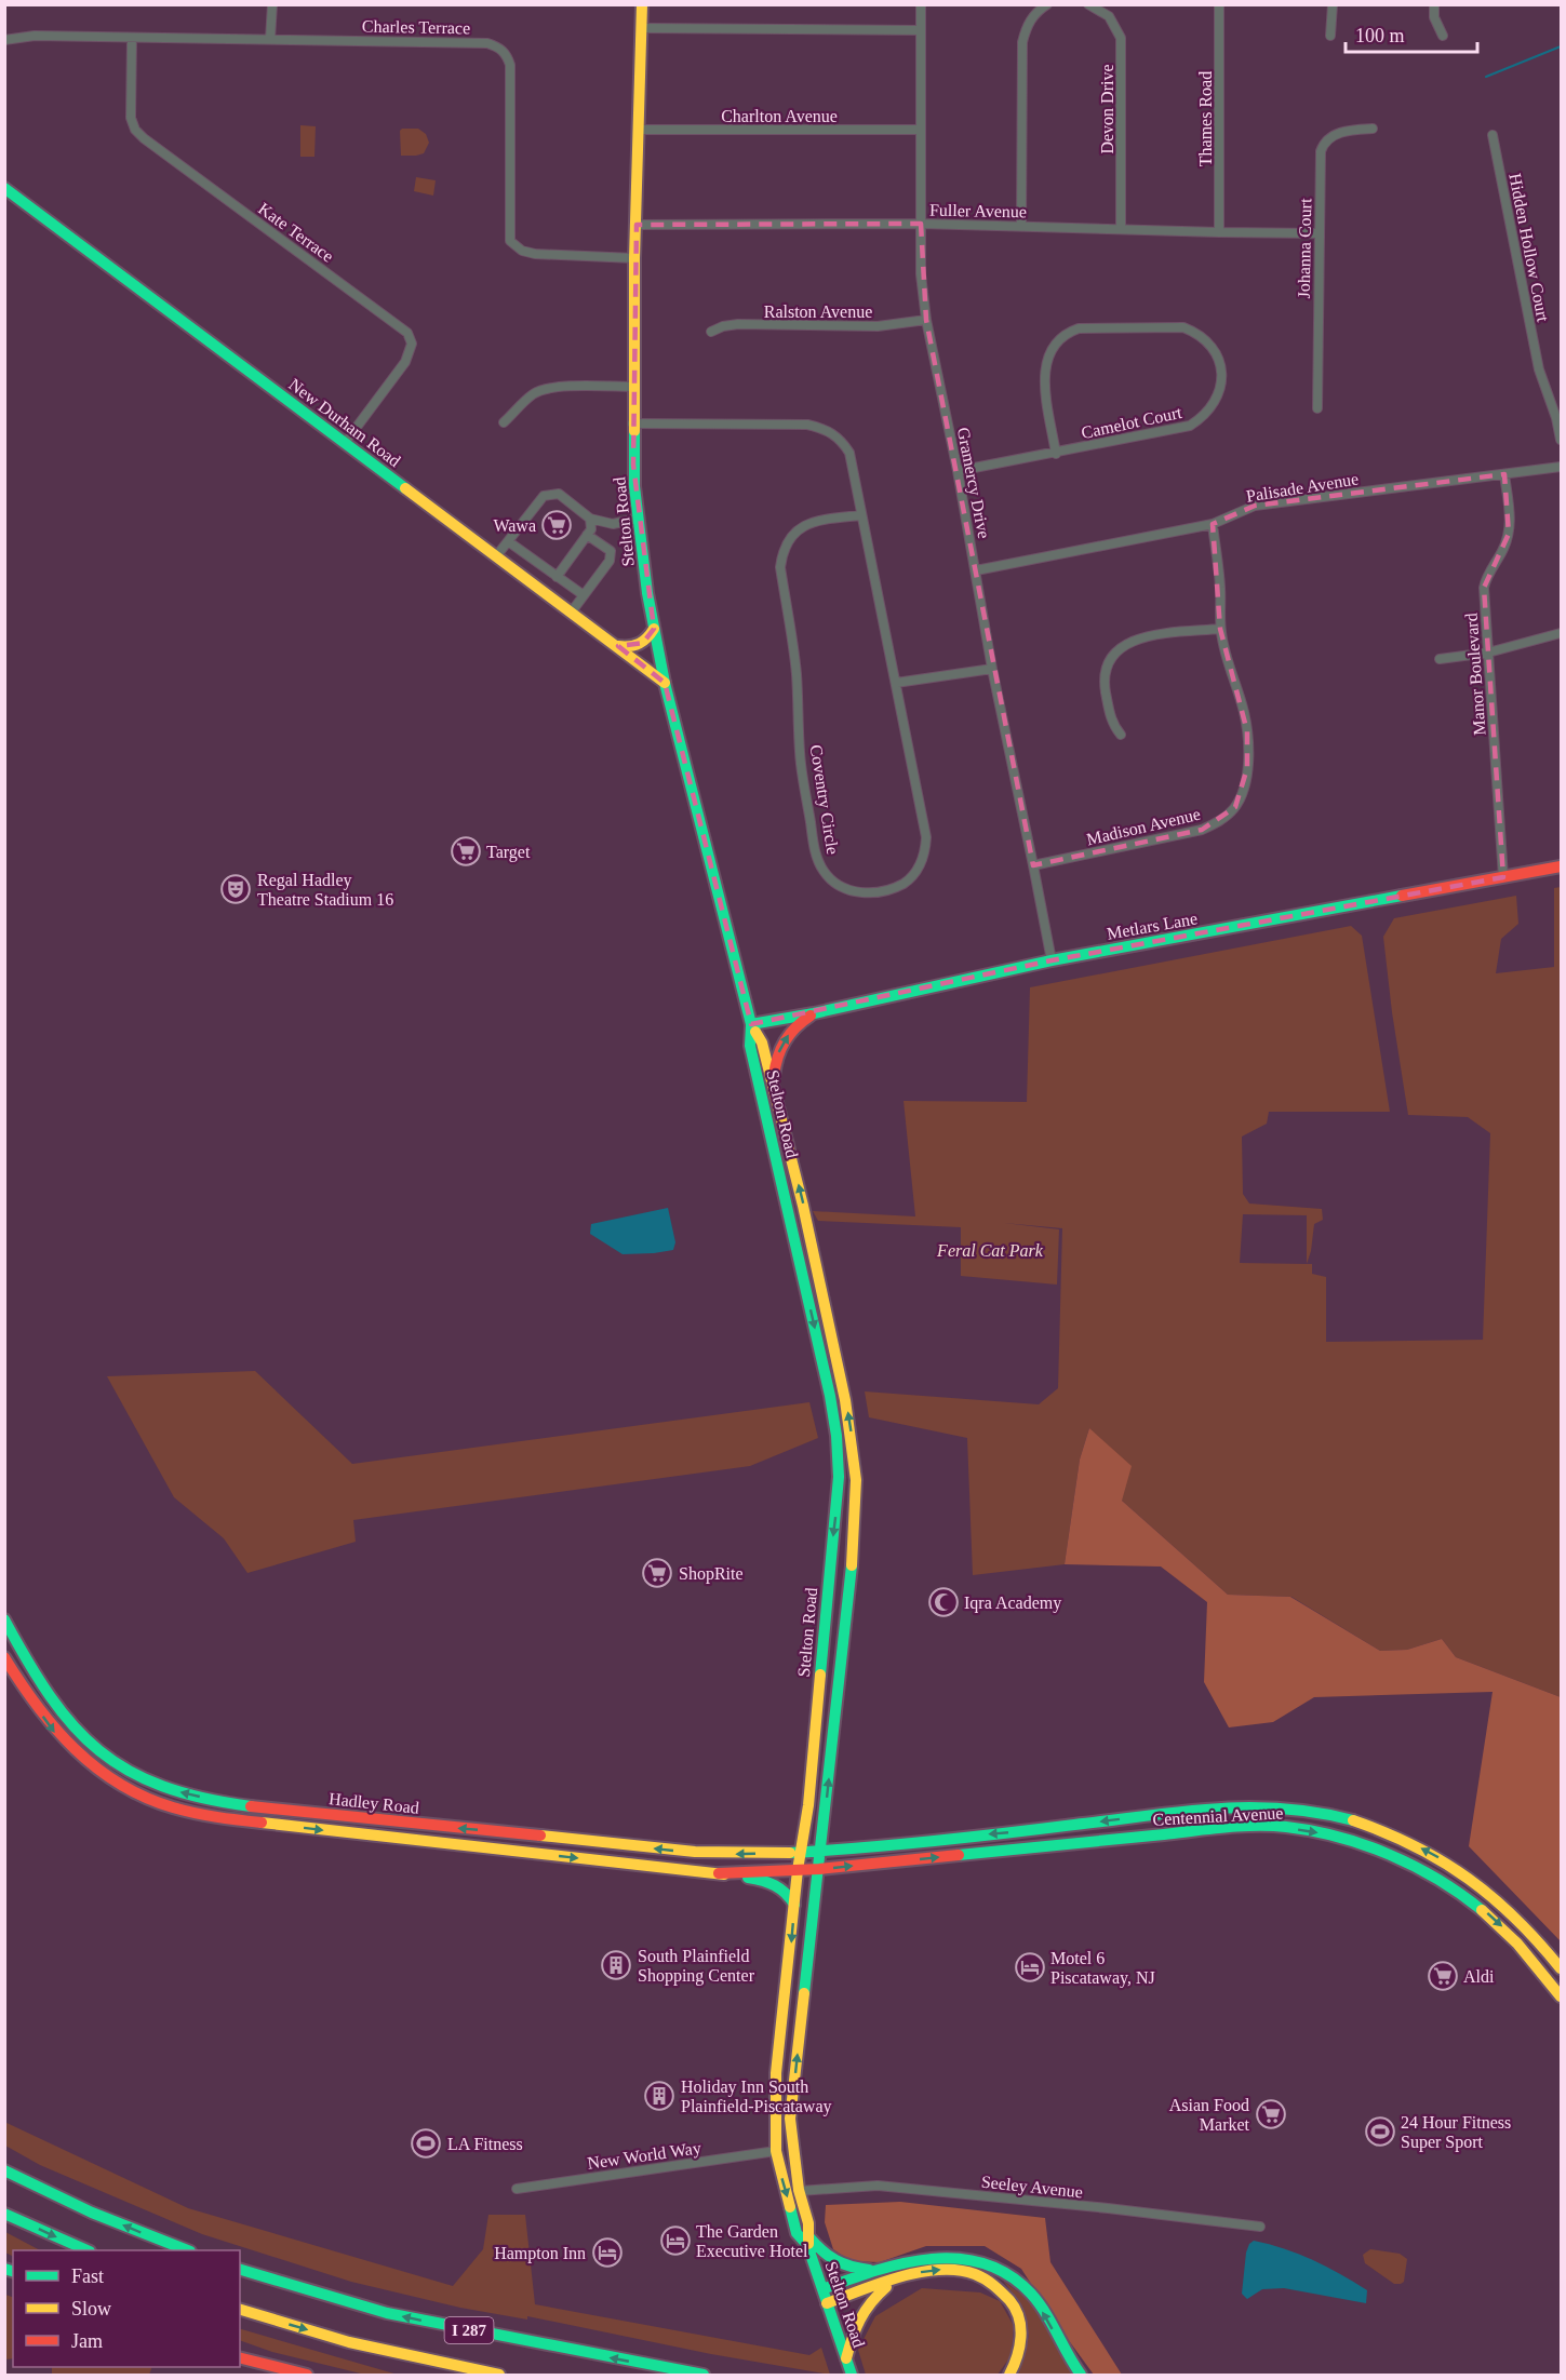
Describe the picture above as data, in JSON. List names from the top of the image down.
{
  "streets": {
    "main road": [
      "New Durham Road",
      "Stelton Road",
      "Metlars Lane",
      "Hadley Road",
      "Centennial Avenue",
      "I 287"
    ],
    "street": [
      "Charles Terrace",
      "Devon Drive",
      "Charlton Avenue",
      "Thames Road",
      "Fuller Avenue",
      "Kate Terrace",
      "Hidden Hollow Court",
      "Johanna Court",
      "Ralston Avenue",
      "Camelot Court",
      "Gramercy Drive",
      "Palisade Avenue",
      "Manor Boulevard",
      "Coventry Circle",
      "Madison Avenue",
      "New World Way",
      "Seeley Avenue"
    ]
  },
  "crossings": [
    ["Charles Terrace", "Kate Terrace"],
    ["Charles Terrace", "Stelton Road"],
    ["Devon Drive", "Fuller Avenue"],
    ["Charlton Avenue", "Gramercy Drive"],
    ["Charlton Avenue", "Stelton Road"],
    ["Thames Road", "Fuller Avenue"],
    ["Fuller Avenue", "Johanna Court"],
    ["Fuller Avenue", "Gramercy Drive"],
    ["Fuller Avenue", "Stelton Road"],
    ["Kate Terrace", "New Durham Road"],
    ["Ralston Avenue", "Gramercy Drive"],
    ["New Durham Road", "Stelton Road"],
    ["Camelot Court", "Gramercy Drive"],
    ["Gramercy Drive", "Palisade Avenue"],
    ["Gramercy Drive", "Madison Avenue"],
    ["Gramercy Drive", "Metlars Lane"],
    ["Palisade Avenue", "Manor Boulevard"],
    ["Palisade Avenue", "Madison Avenue"],
    ["Stelton Road", "Coventry Circle"],
    ["Stelton Road", "Metlars Lane"],
    ["Stelton Road", "Hadley Road"],
    ["Stelton Road", "Centennial Avenue"],
    ["Stelton Road", "New World Way"],
    ["Stelton Road", "Seeley Avenue"],
    ["Manor Boulevard", "Metlars Lane"],
    ["Hadley Road", "Centennial Avenue"]
  ],
  "parks": ["Feral Cat Park"],
  "places": {
    "supermarket": [
      "Wawa",
      "Target",
      "ShopRite",
      "Aldi",
      "Asian Food Market"
    ],
    "theatre": ["Regal Hadley Theatre Stadium 16"],
    "mosque": ["Iqra Academy"],
    "building": ["South Plainfield Shopping Center", "Holiday Inn South Plainfield-Piscataway"],
    "hotel": ["Motel 6 Piscataway, NJ", "The Garden Executive Hotel", "Hampton Inn"],
    "sports": ["24 Hour Fitness Super Sport", "LA Fitness"]
  },
  "legend": ["Fast", "Slow", "Jam"],
  "scale_bar": "100 m"
}
